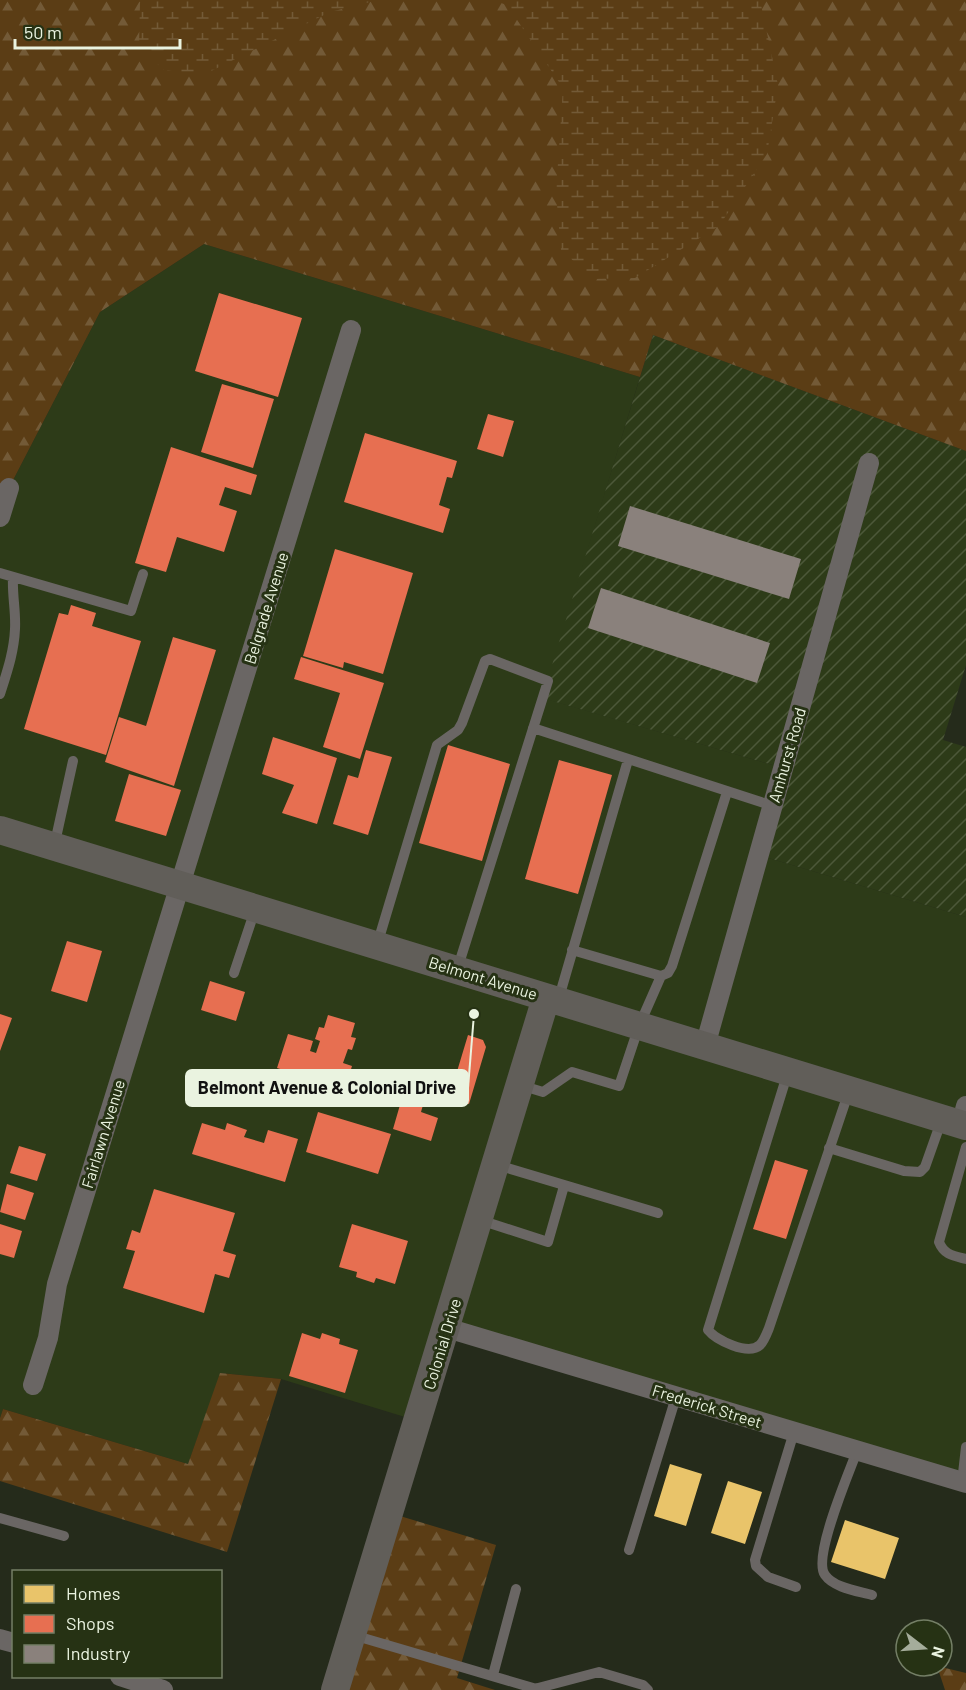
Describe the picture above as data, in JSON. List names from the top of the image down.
{
  "streets": {
    "main road": ["Belmont Avenue", "Colonial Drive"],
    "street": [
      "Belgrade Avenue",
      "Amhurst Road",
      "Fairlawn Avenue",
      "Frederick Street"
    ]
  },
  "crossings": [
    ["Belgrade Avenue", "Belmont Avenue"],
    ["Belgrade Avenue", "Fairlawn Avenue"],
    ["Amhurst Road", "Belmont Avenue"],
    ["Belmont Avenue", "Fairlawn Avenue"],
    ["Belmont Avenue", "Colonial Drive"],
    ["Colonial Drive", "Frederick Street"]
  ],
  "places": ["Belmont Avenue & Colonial Drive"],
  "legend": ["Homes", "Shops", "Industry"],
  "scale_bar": "50 m",
  "north": "right"
}
